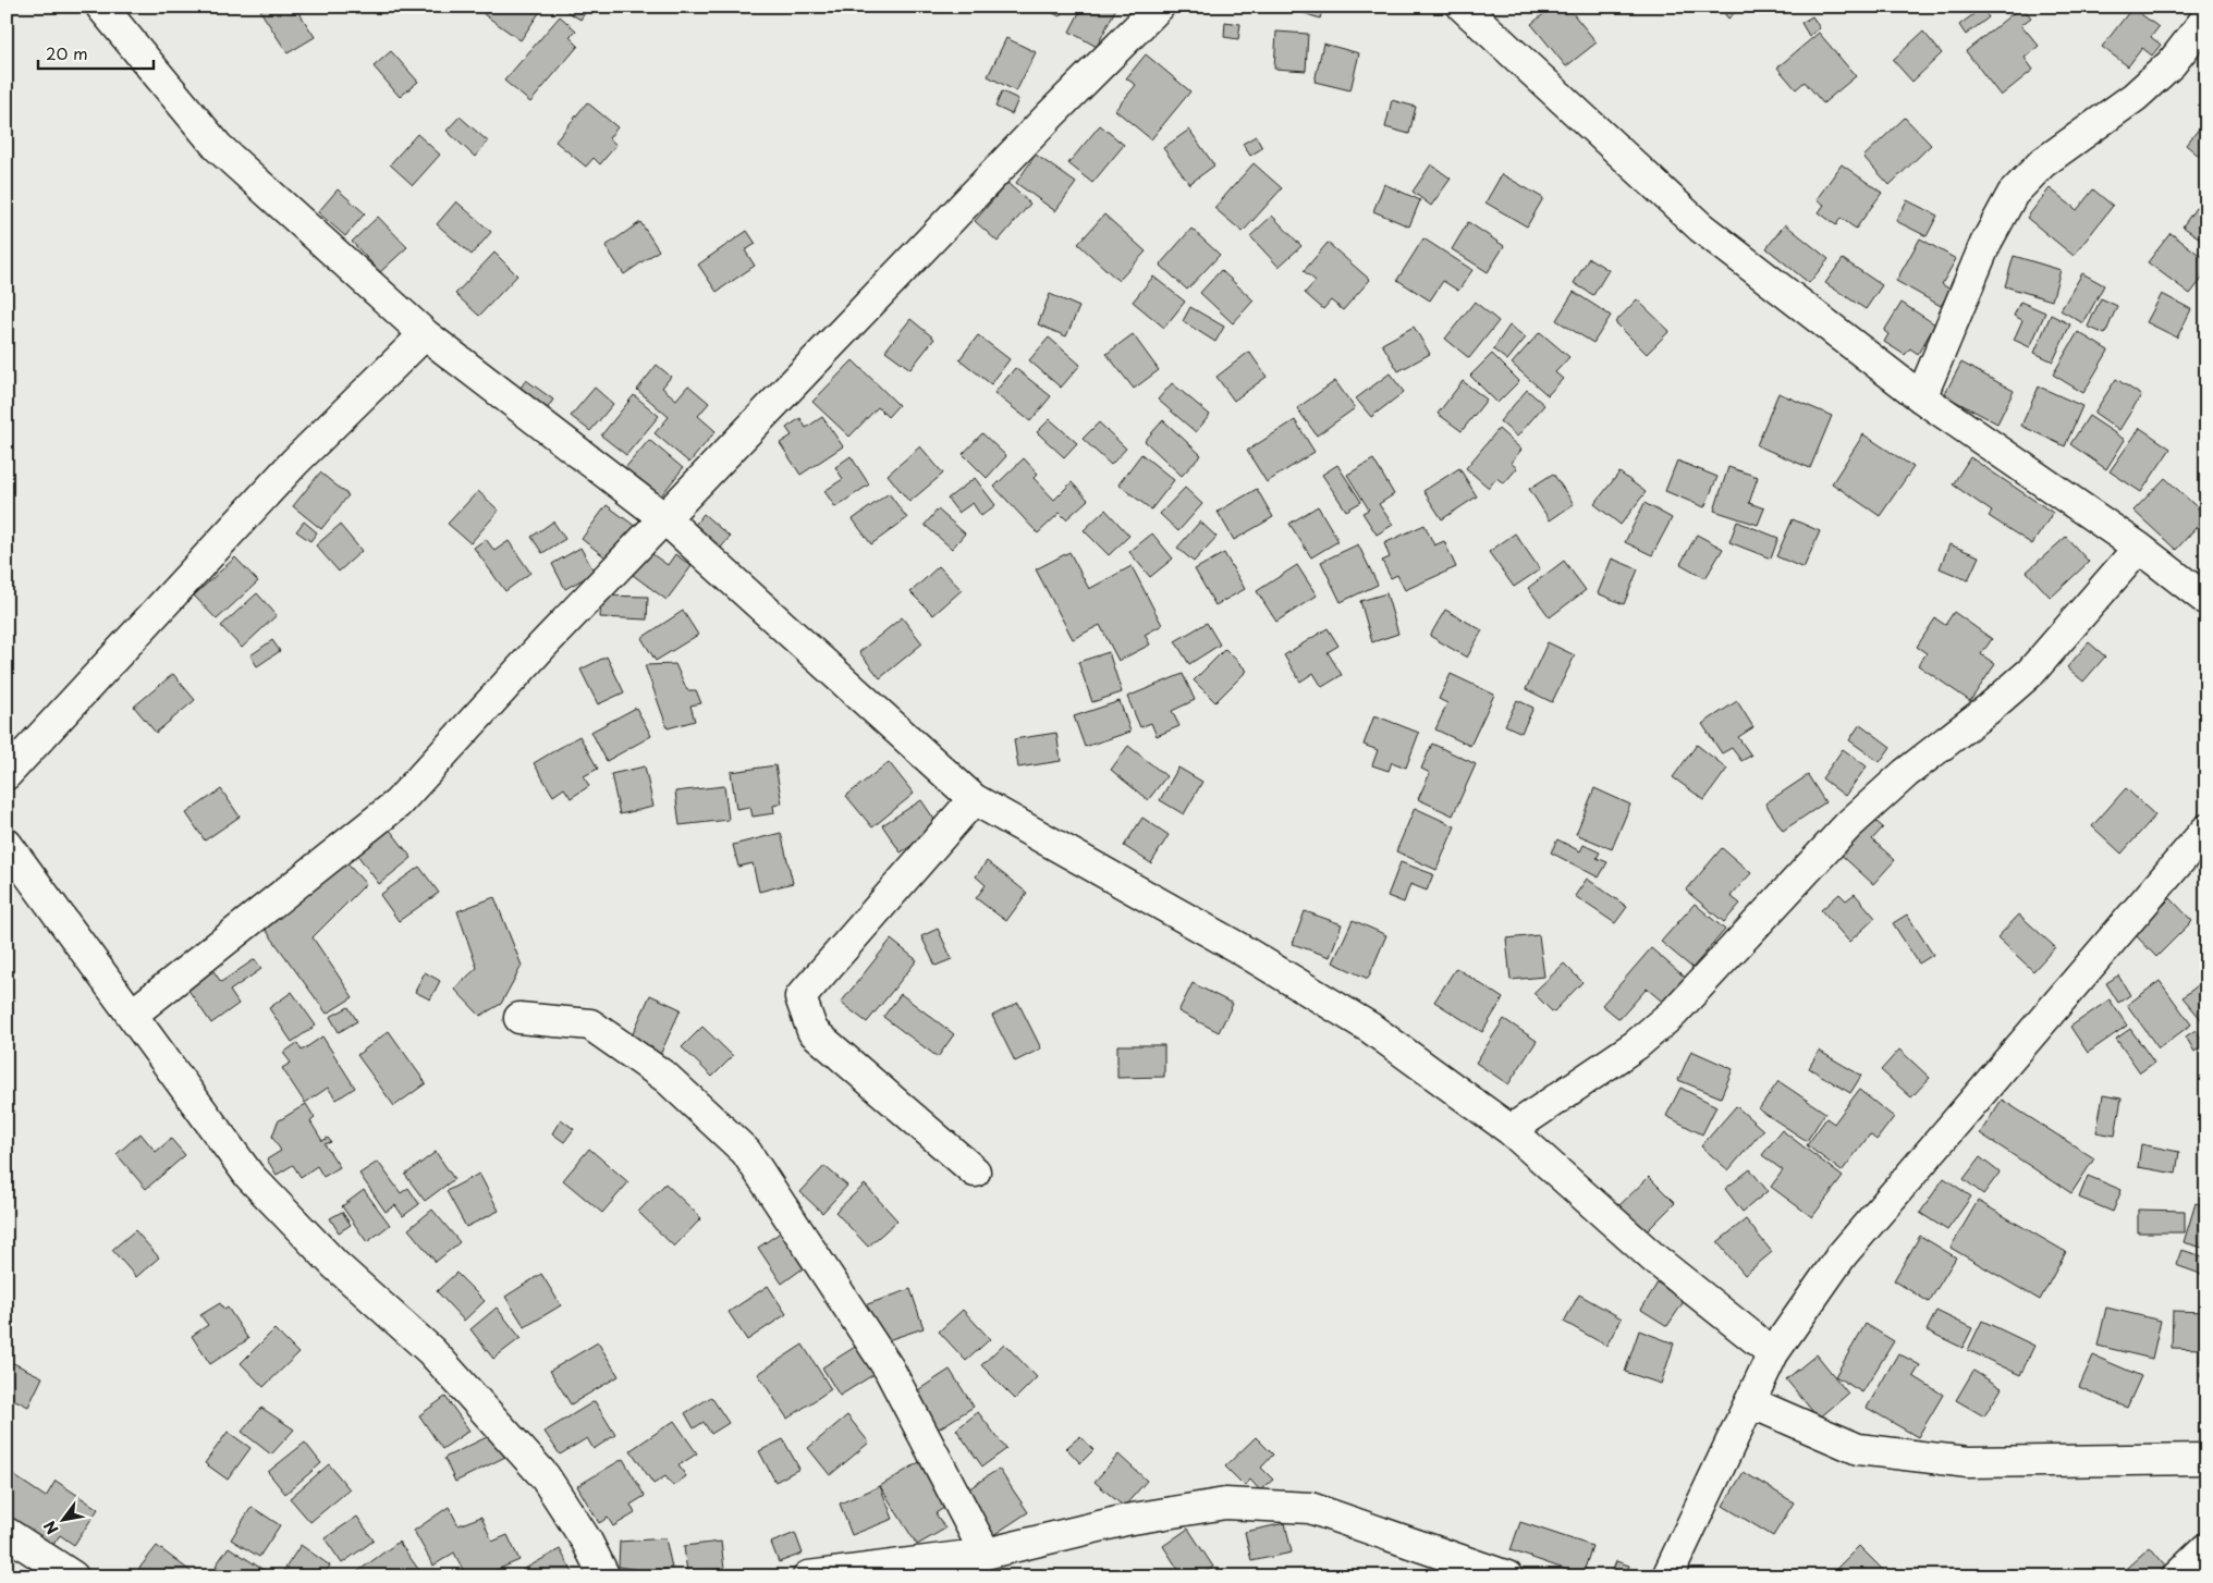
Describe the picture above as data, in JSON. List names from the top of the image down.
{
  "scale_bar": "20 m",
  "north": "bottom left"
}
